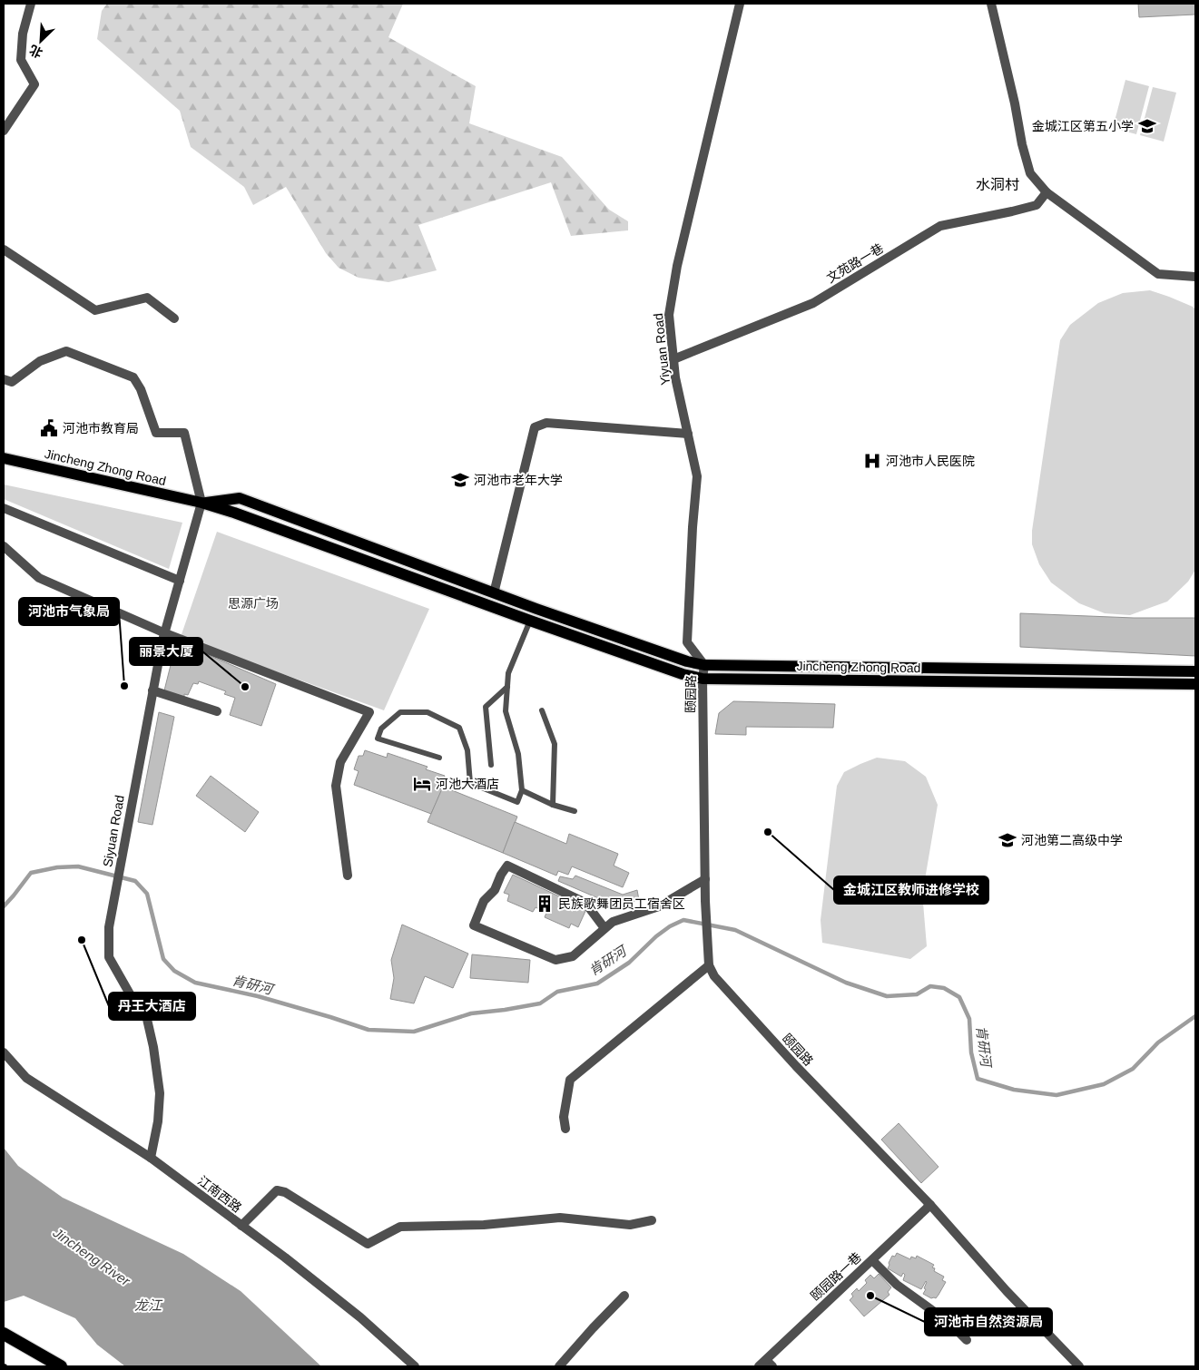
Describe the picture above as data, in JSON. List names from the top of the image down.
{
  "streets": {
    "main road": ["Jincheng Zhong Road"],
    "street": [
      "文苑路一巷",
      "Yiyuan Road",
      "颐园路",
      "Siyuan Road",
      "江南西路",
      "颐园路一巷"
    ]
  },
  "crossings": [
    ["文苑路一巷", "Yiyuan Road"],
    ["Yiyuan Road", "Jincheng Zhong Road"],
    ["Yiyuan Road", "颐园路"],
    ["Jincheng Zhong Road", "颐园路"],
    ["Jincheng Zhong Road", "Siyuan Road"],
    ["颐园路", "颐园路一巷"],
    ["Siyuan Road", "江南西路"]
  ],
  "districts": ["水洞村"],
  "water": ["肯研河", "Jincheng River", "龙江"],
  "parks": ["思源广场"],
  "places": {
    "school or university": ["金城江区第五小学", "河池市老年大学", "河池第二高级中学"],
    "public building": ["河池市教育局"],
    "hospital": ["河池市人民医院"],
    "other": [
      "河池市气象局",
      "丽景大厦",
      "金城江区教师进修学校",
      "丹王大酒店",
      "河池市自然资源局"
    ],
    "hotel": ["河池大酒店"],
    "building": ["民族歌舞团员工宿舍区"]
  },
  "north": "bottom left"
}
